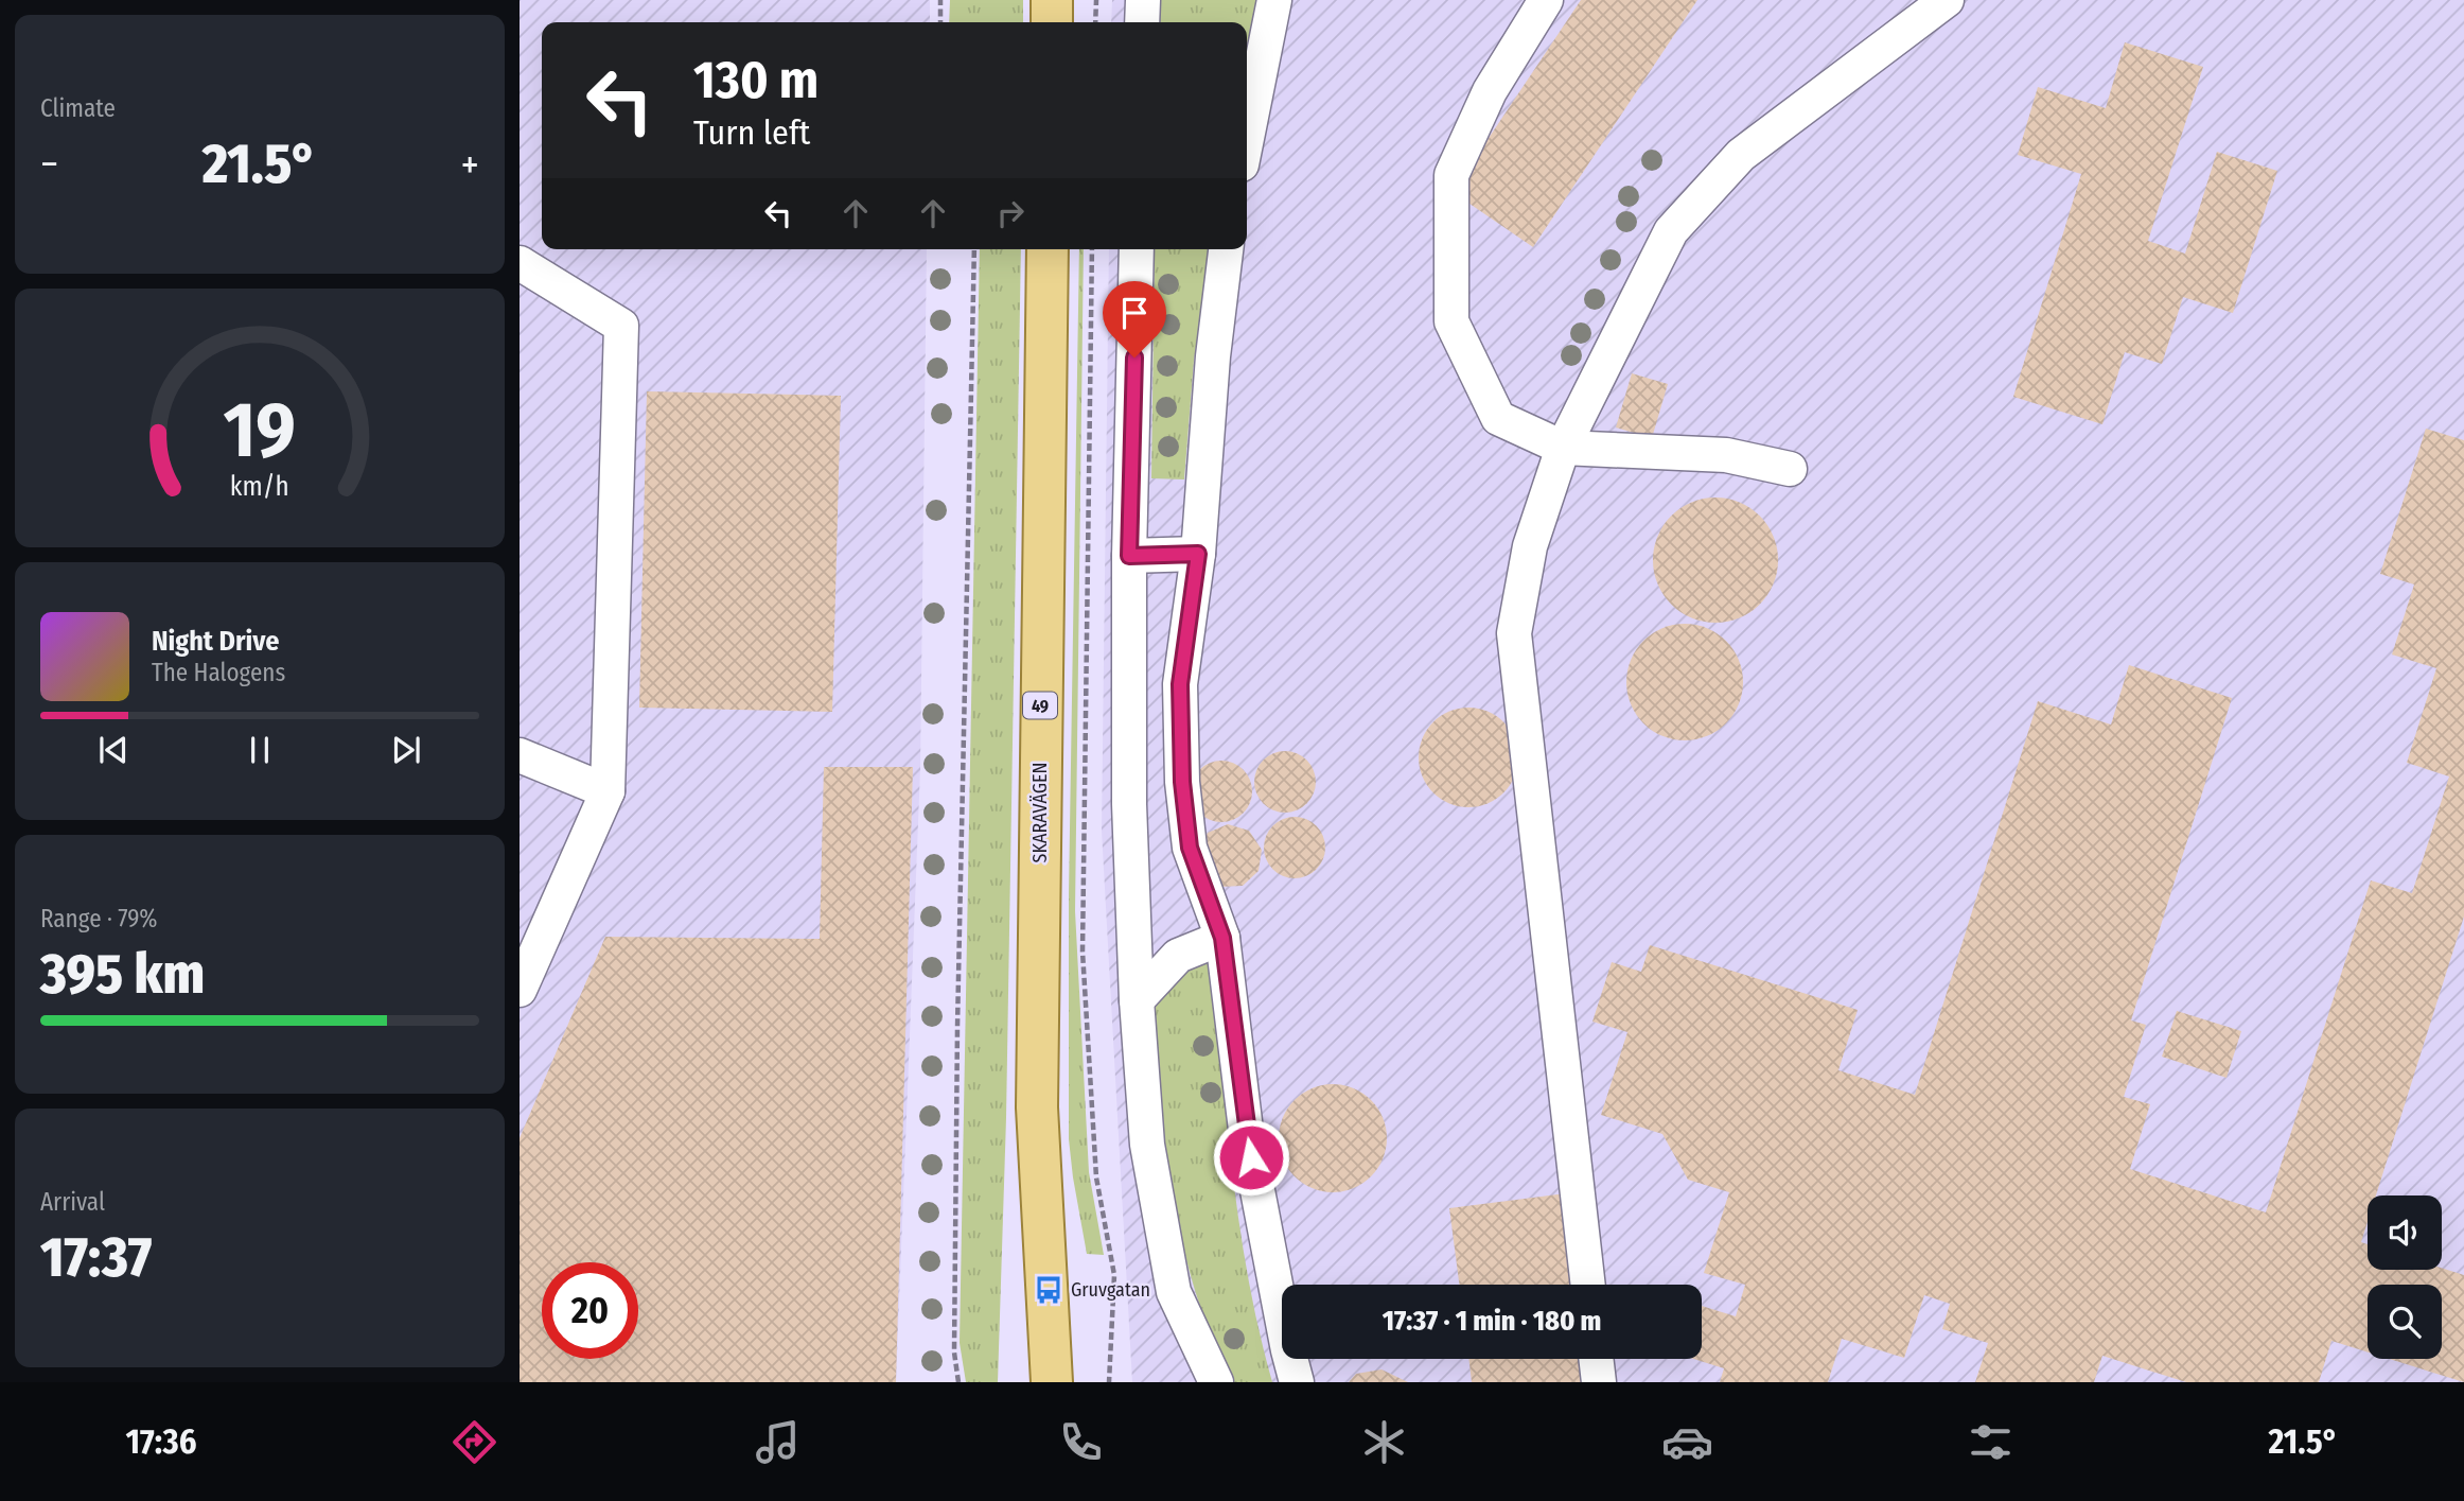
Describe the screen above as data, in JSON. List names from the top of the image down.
{
  "streets": {
    "main road": ["49", "SKARAVÄGEN"]
  },
  "places": {
    "bus stop": ["Gruvgatan"]
  },
  "page": {
    "tile": [
      "Climate",
      ["Range · 79%", "395 km"],
      ["Arrival", "17:37"]
    ],
    "turn": ["130 m", "Turn left"],
    "heat": ["−", "21.5°", "+"],
    "song": ["Night Drive", "The Halogens"],
    "limit": "20",
    "trip": "17:37 · 1 min · 180 m",
    "tabs": ["17:36", "21.5°"],
    "gauge": ["19", "km/h"]
  }
}
